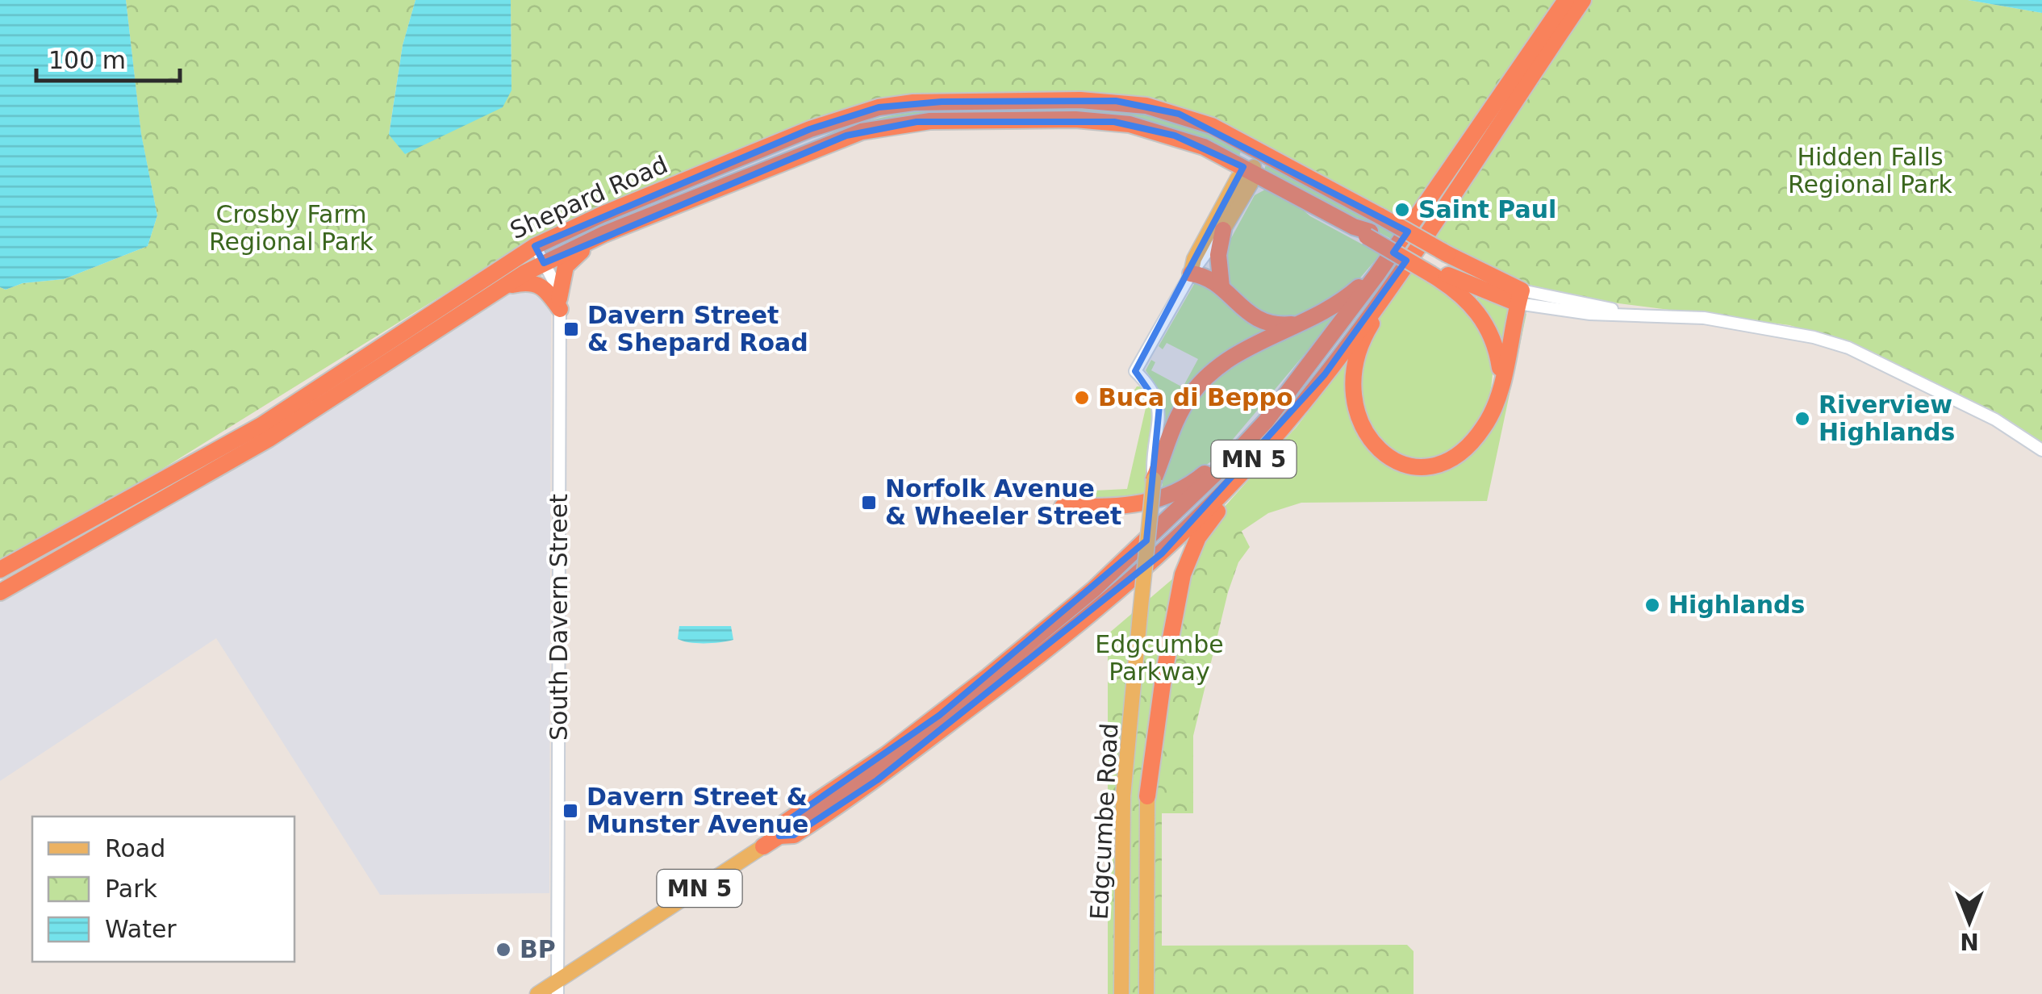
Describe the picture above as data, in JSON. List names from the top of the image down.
{
  "streets": {
    "highway": ["Shepard Road", "MN 5"],
    "main road": ["Edgcumbe Road"],
    "street": ["South Davern Street"]
  },
  "crossings": [
    ["Shepard Road", "South Davern Street"],
    ["MN 5", "South Davern Street"]
  ],
  "parks": ["Hidden Falls Regional Park", "Crosby Farm Regional Park", "Edgcumbe Parkway"],
  "places": {
    "other": [
      "Saint Paul",
      "Buca di Beppo",
      "Riverview Highlands",
      "Highlands",
      "BP"
    ],
    "transit": ["Davern Street & Shepard Road", "Norfolk Avenue & Wheeler Street", "Davern Street & Munster Avenue"]
  },
  "legend": ["Road", "Park", "Water"],
  "scale_bar": "100 m",
  "north": "bottom"
}
